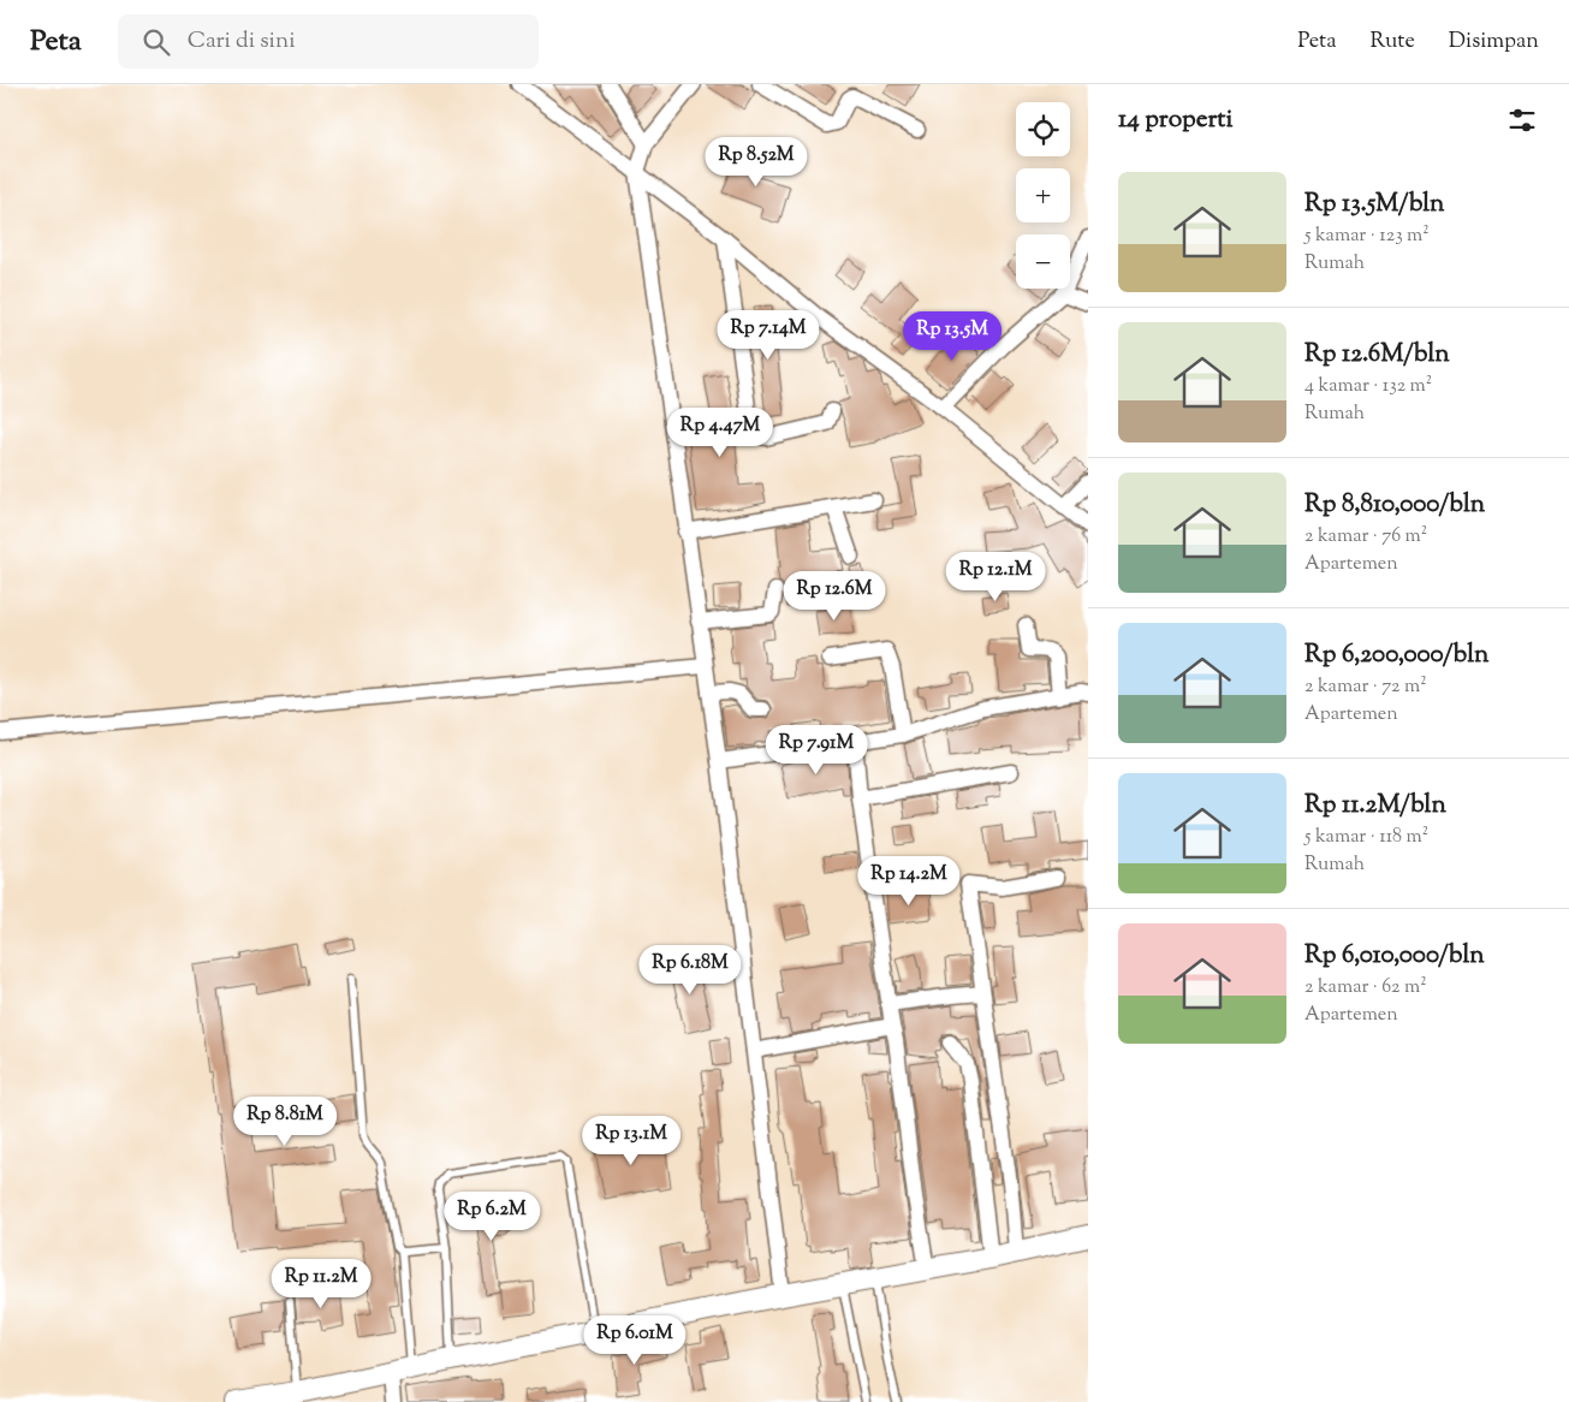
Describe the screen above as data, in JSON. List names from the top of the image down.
{
  "page": {
    "header": "Peta",
    "search": "Cari di sini",
    "nav": ["Peta", "Rute", "Disimpan"],
    "heading": "14 properti",
    "map_buttons": ["+", "−"],
    "price": [
      "Rp 8.52M",
      "Rp 7.14M",
      "Rp 13.5M",
      "Rp 4.47M",
      "Rp 12.1M",
      "Rp 12.6M",
      "Rp 7.91M",
      "Rp 14.2M",
      "Rp 6.18M",
      "Rp 8.81M",
      "Rp 13.1M",
      "Rp 6.2M",
      "Rp 11.2M",
      "Rp 6.01M"
    ],
    "list": [
      {
        "name": "Rp 13.5M/bln",
        "note": "5 kamar · 123 m² · Rumah"
      },
      {
        "name": "Rp 12.6M/bln",
        "note": "4 kamar · 132 m² · Rumah"
      },
      {
        "name": "Rp 8,810,000/bln",
        "note": "2 kamar · 76 m² · Apartemen"
      },
      {
        "name": "Rp 6,200,000/bln",
        "note": "2 kamar · 72 m² · Apartemen"
      },
      {
        "name": "Rp 11.2M/bln",
        "note": "5 kamar · 118 m² · Rumah"
      },
      {
        "name": "Rp 6,010,000/bln",
        "note": "2 kamar · 62 m² · Apartemen"
      }
    ]
  }
}
